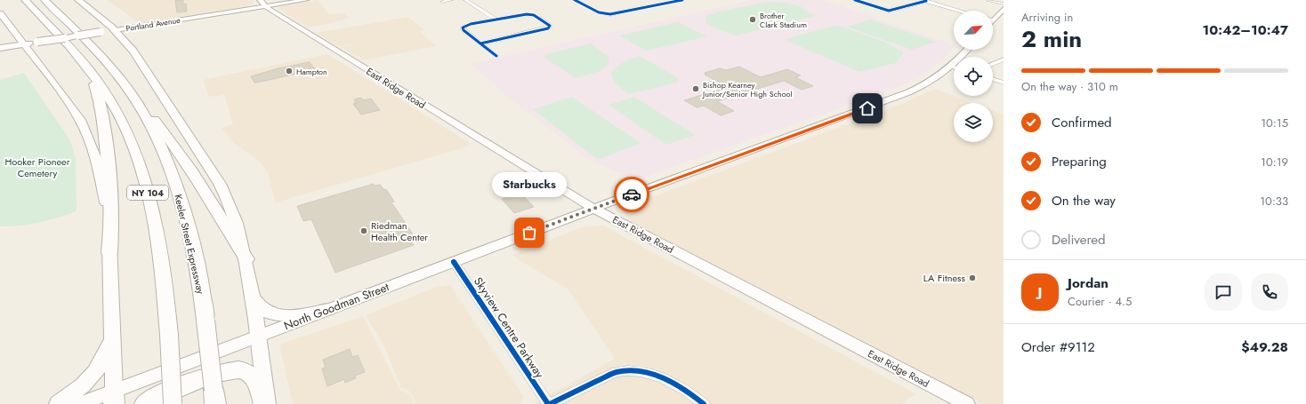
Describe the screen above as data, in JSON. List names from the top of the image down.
{
  "streets": {
    "highway": ["NY 104", "Keeler Street Expressway"],
    "main road": ["Portland Avenue", "East Ridge Road", "North Goodman Street"],
    "street": ["Skyview Centre Parkway"]
  },
  "crossings": [
    ["Portland Avenue", "East Ridge Road"],
    ["East Ridge Road", "North Goodman Street"],
    ["North Goodman Street", "Skyview Centre Parkway"]
  ],
  "parks": ["Hooker Pioneer Cemetery"],
  "places": [
    "Brother Clark Stadium",
    "Hampton",
    "Bishop Kearney Junior/Senior High School",
    "Riedman Health Center",
    "Starbucks",
    "LA Fitness"
  ],
  "north": "top right",
  "page": {
    "heading": ["2 min", "Arriving in", "10:42–10:47"],
    "panel": [
      "Jordan",
      "Courier · 4.5",
      "Order #9112",
      "$49.28"
    ],
    "bar": "On the way · 310 m",
    "list": [
      ["Confirmed", "10:15"],
      ["Preparing", "10:19"],
      ["On the way", "10:33"],
      "Delivered"
    ],
    "bubble": "Starbucks",
    "round": "J"
  }
}
